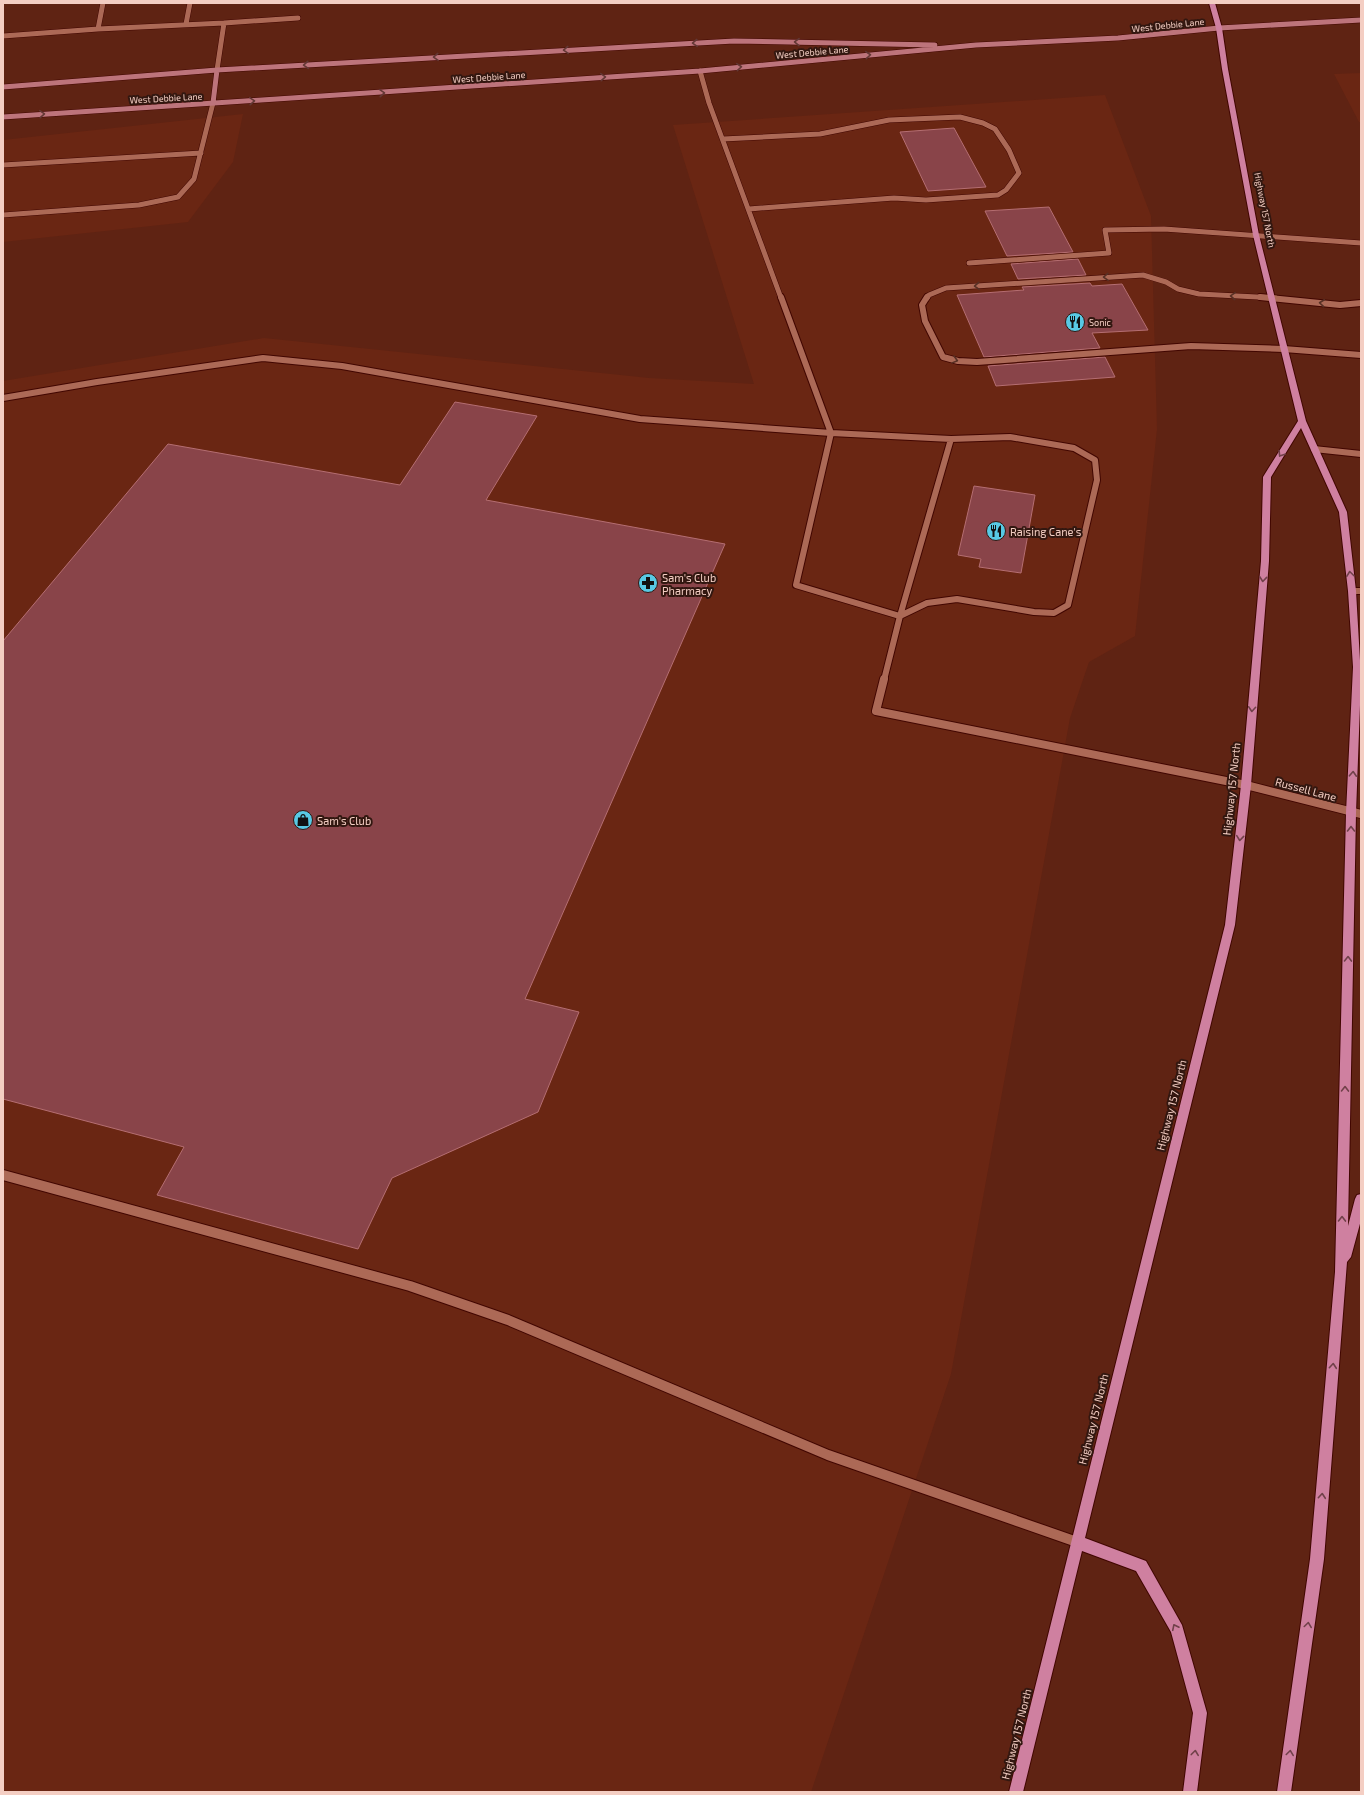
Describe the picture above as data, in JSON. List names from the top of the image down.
{
  "streets": {
    "main road": ["West Debbie Lane", "Highway 157 North"],
    "street": ["Russell Lane"]
  },
  "crossings": [
    ["West Debbie Lane", "Highway 157 North"],
    ["Highway 157 North", "Russell Lane"]
  ],
  "places": {
    "restaurant": ["Sonic", "Raising Cane's"],
    "pharmacy": ["Sam's Club Pharmacy"],
    "shop": ["Sam's Club"]
  }
}
